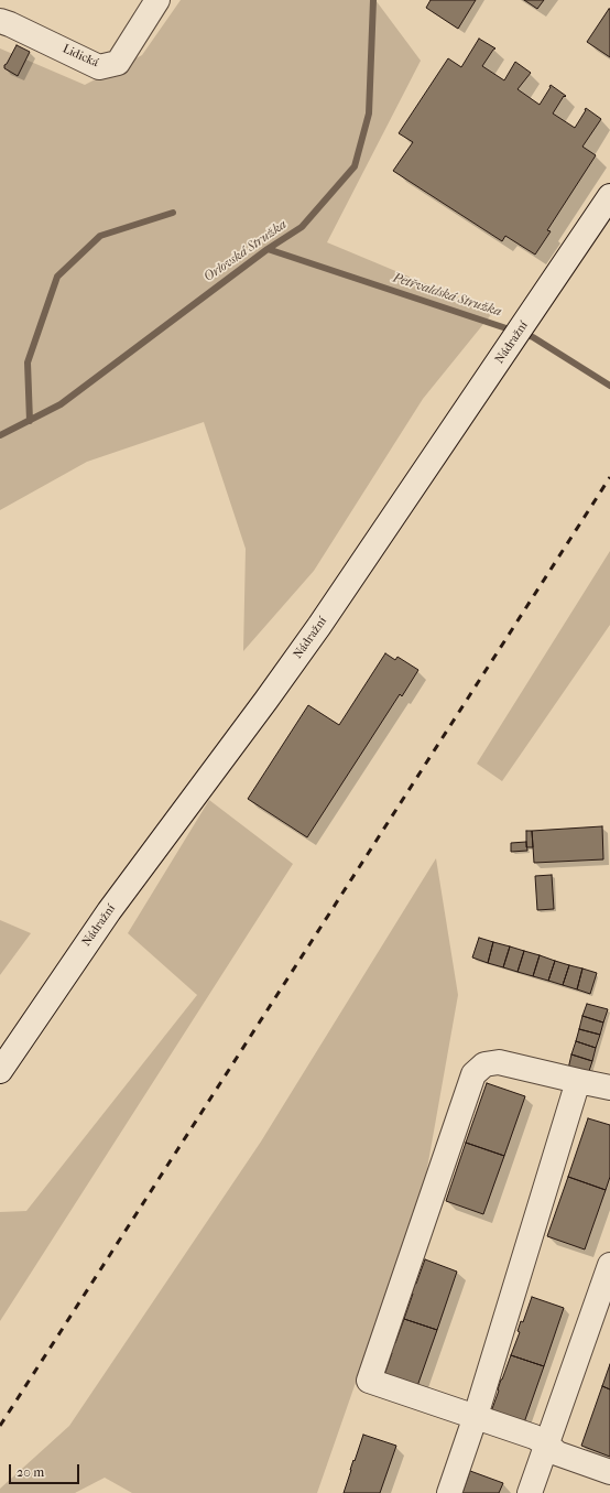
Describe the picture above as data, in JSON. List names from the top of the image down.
{
  "streets": {
    "street": ["Lidická", "Nádražní"]
  },
  "water": ["Orlovská Stružka", "Petřvaldská Stružka"],
  "scale_bar": "20 m"
}
